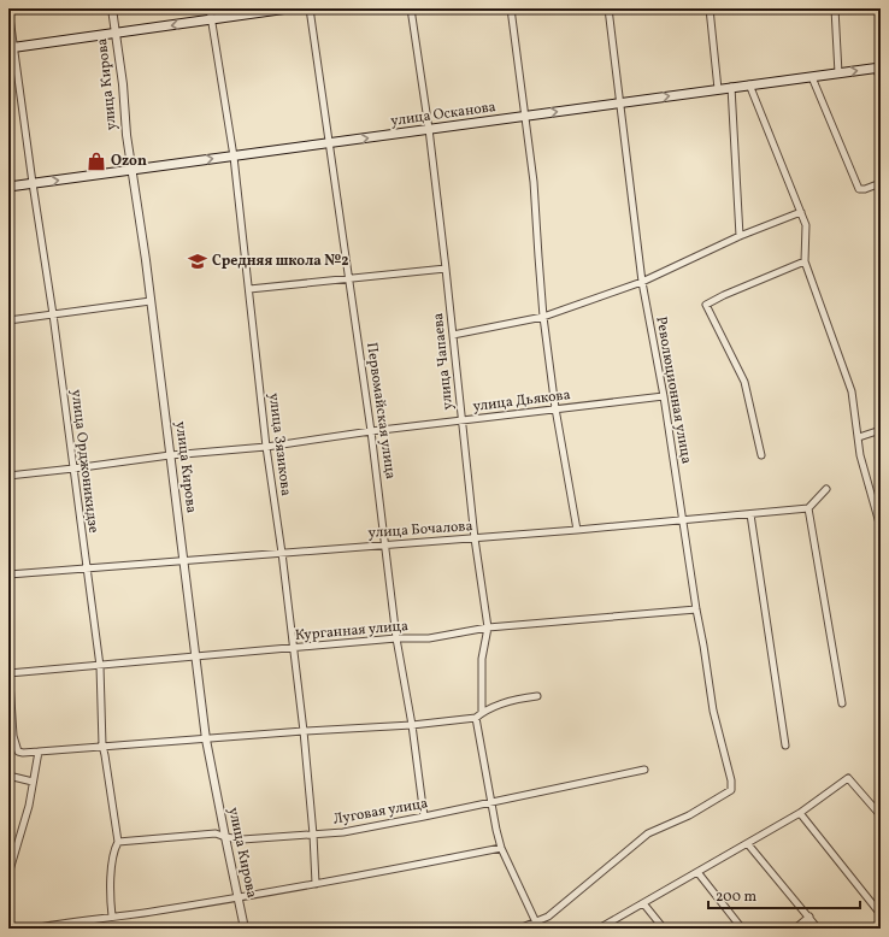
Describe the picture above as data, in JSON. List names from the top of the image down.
{
  "streets": {
    "main road": ["улица Осканова"],
    "street": [
      "улица Кирова",
      "улица Чапаева",
      "Революционная улица",
      "улица Дьякова",
      "Первомайская улица",
      "улица Зязикова",
      "улица Орджоникидзе",
      "улица Бочалова",
      "Курганная улица",
      "Луговая улица"
    ]
  },
  "crossings": [
    ["улица Кирова", "улица Осканова"],
    ["улица Кирова", "улица Дьякова"],
    ["улица Кирова", "улица Бочалова"],
    ["улица Кирова", "Курганная улица"],
    ["улица Кирова", "Луговая улица"],
    ["улица Осканова", "улица Чапаева"],
    ["улица Осканова", "Революционная улица"],
    ["улица Осканова", "Первомайская улица"],
    ["улица Осканова", "улица Зязикова"],
    ["улица Осканова", "улица Орджоникидзе"],
    ["улица Чапаева", "улица Дьякова"],
    ["улица Чапаева", "улица Бочалова"],
    ["улица Чапаева", "Курганная улица"],
    ["Революционная улица", "улица Дьякова"],
    ["Революционная улица", "улица Бочалова"],
    ["Революционная улица", "Курганная улица"],
    ["улица Дьякова", "Первомайская улица"],
    ["улица Дьякова", "улица Зязикова"],
    ["улица Дьякова", "улица Орджоникидзе"],
    ["Первомайская улица", "улица Бочалова"],
    ["Первомайская улица", "Курганная улица"],
    ["Первомайская улица", "Луговая улица"],
    ["улица Зязикова", "улица Бочалова"],
    ["улица Зязикова", "Курганная улица"],
    ["улица Зязикова", "Луговая улица"],
    ["улица Орджоникидзе", "улица Бочалова"],
    ["улица Орджоникидзе", "Курганная улица"],
    ["улица Орджоникидзе", "Луговая улица"]
  ],
  "one_way": ["улица Осканова"],
  "places": {
    "shop": ["Ozon"],
    "school or university": ["Средняя школа №2"]
  },
  "scale_bar": "200 m"
}
